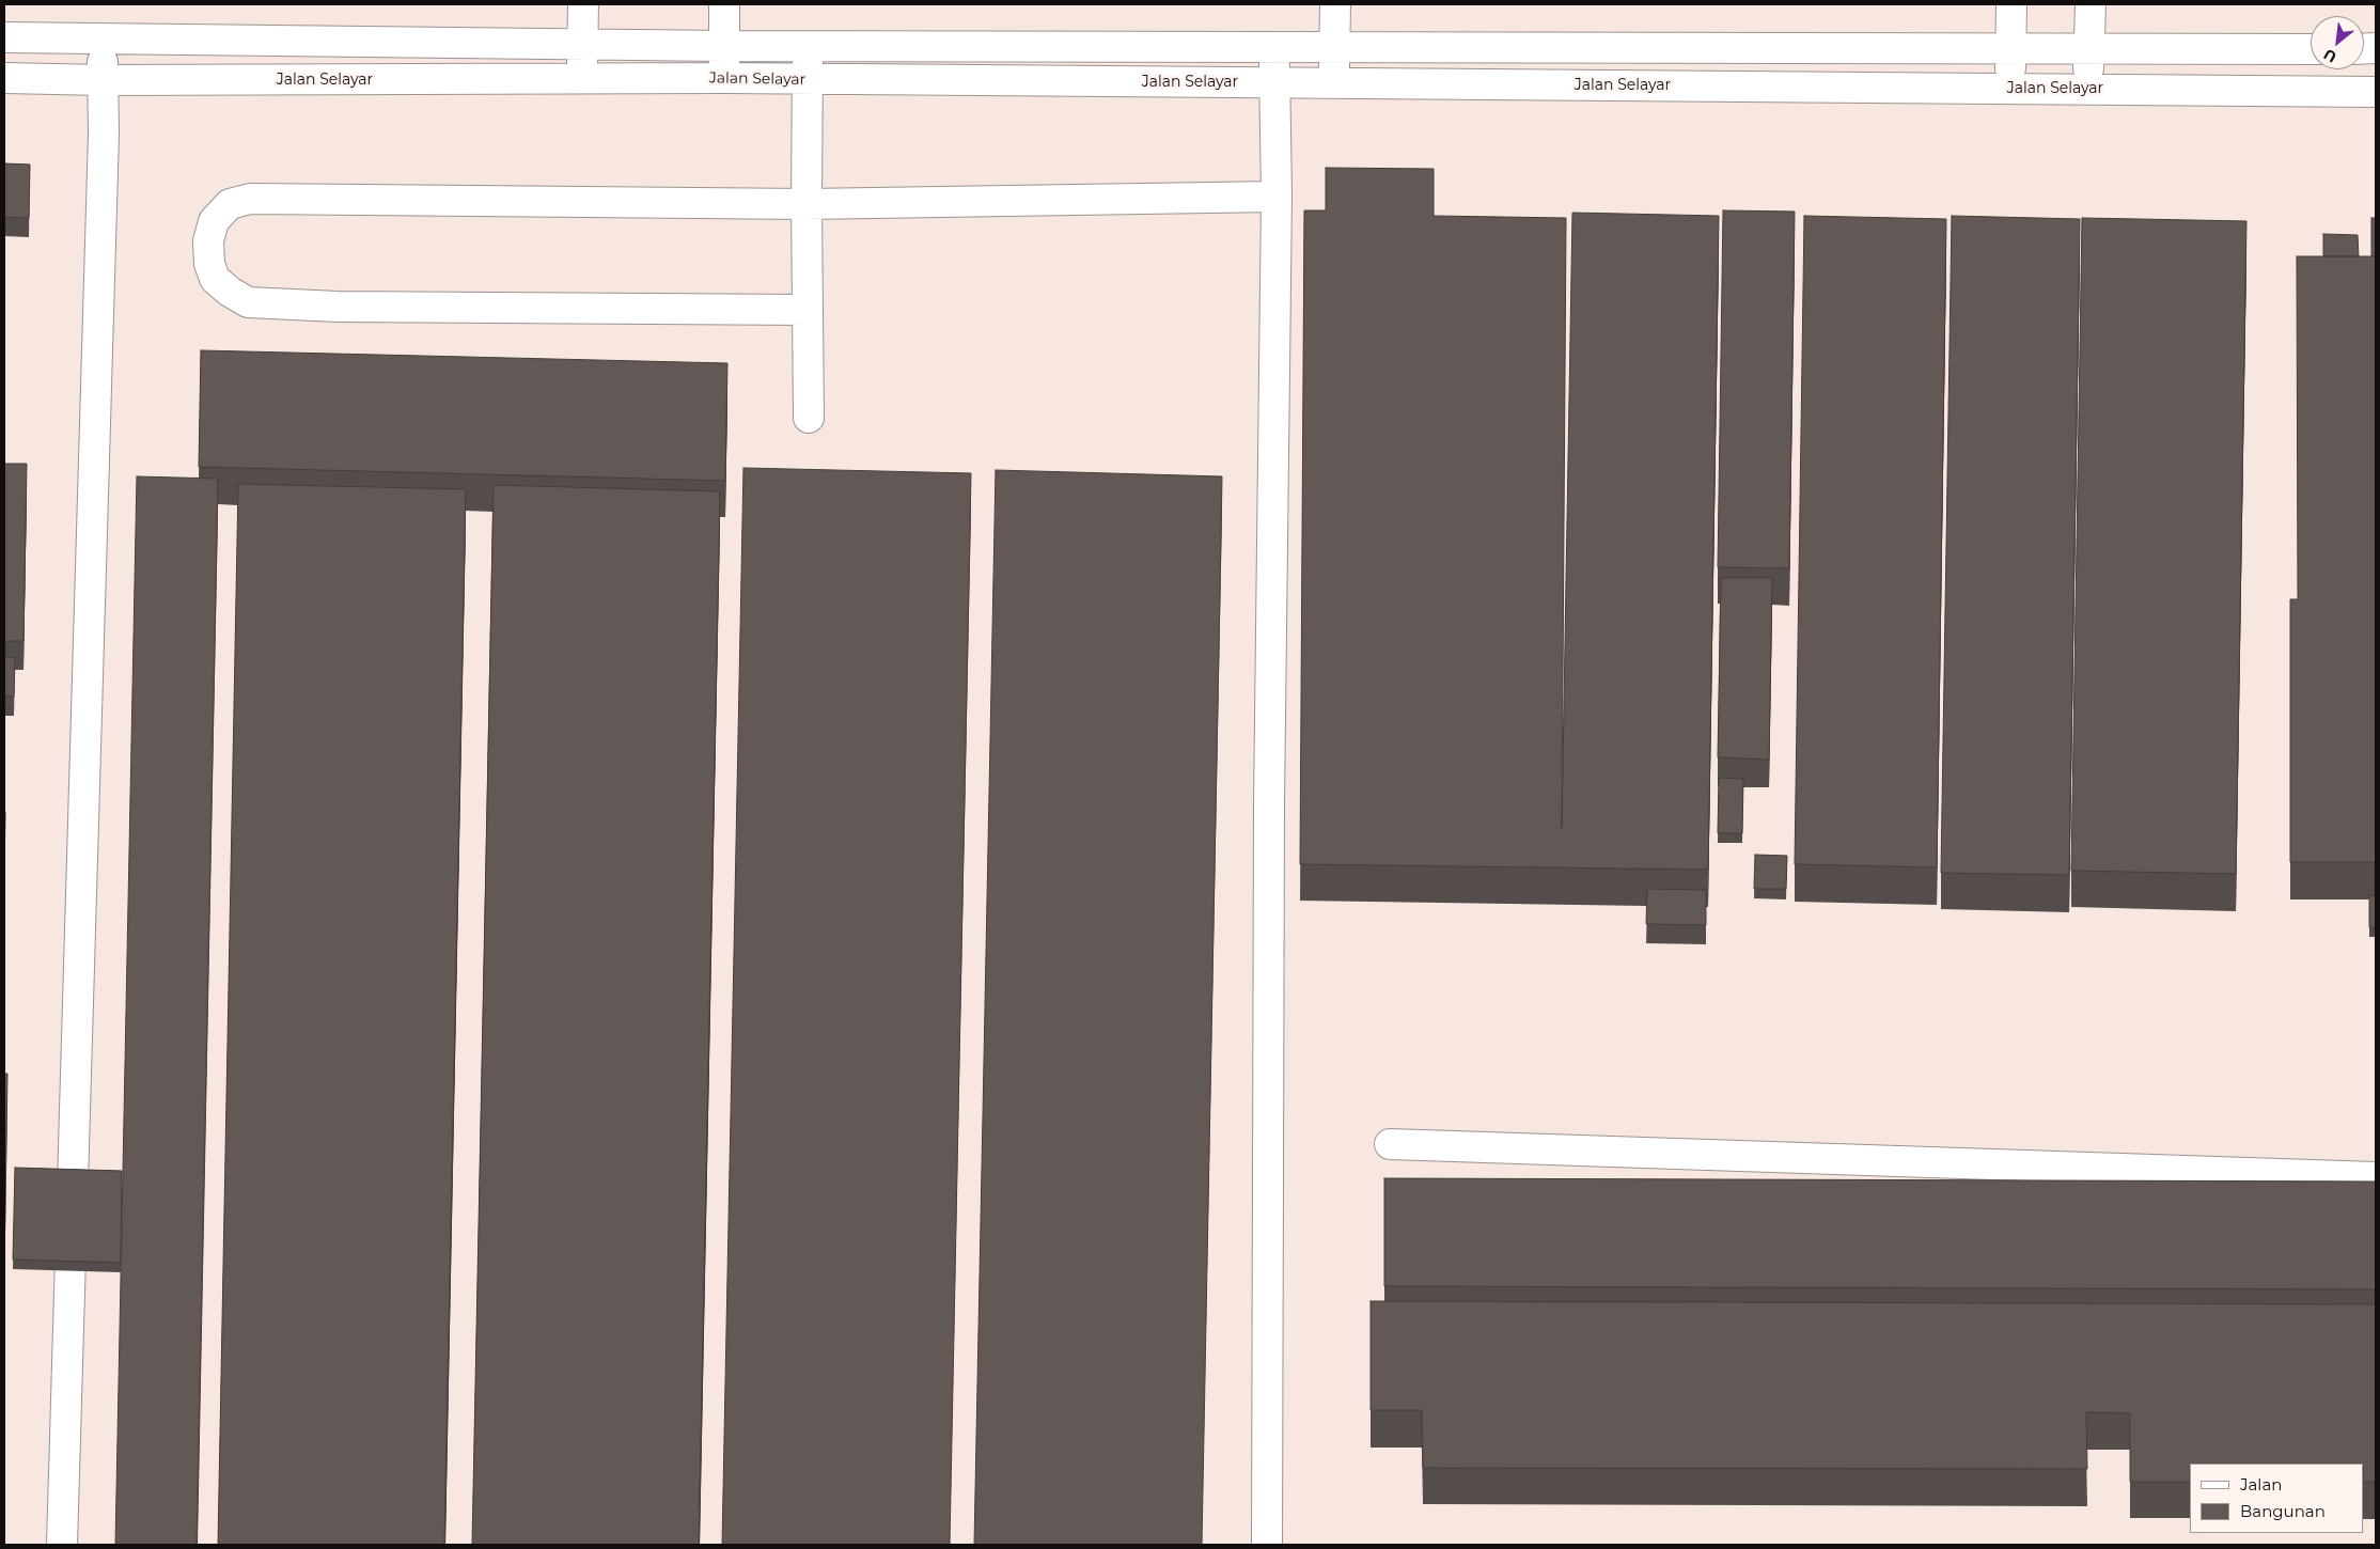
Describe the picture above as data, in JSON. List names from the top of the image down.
{
  "streets": {
    "street": ["Jalan Selayar"]
  },
  "legend": ["Jalan", "Bangunan"],
  "north": "bottom left"
}
